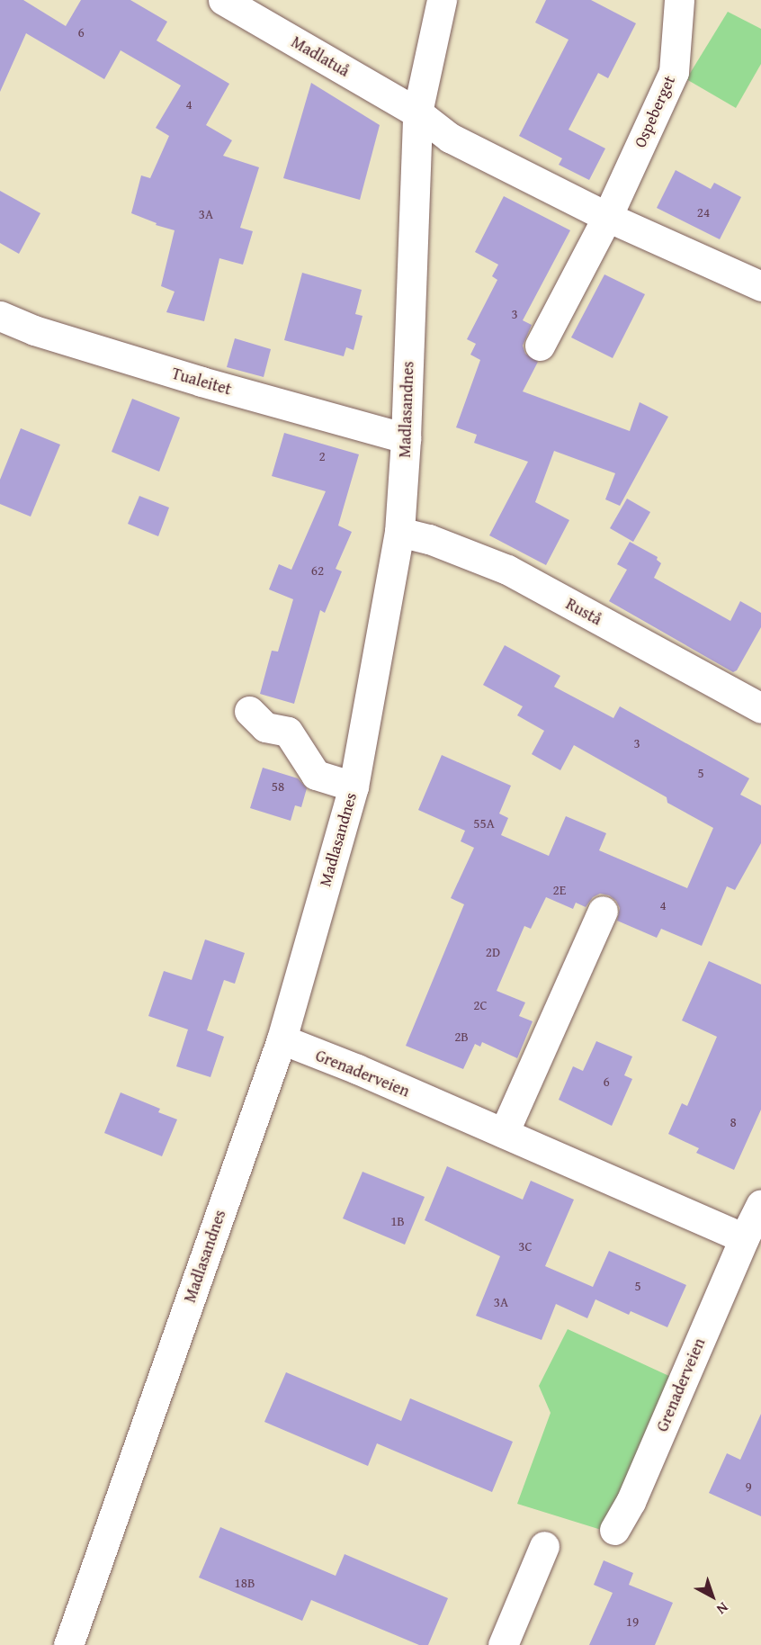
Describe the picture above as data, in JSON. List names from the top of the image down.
{
  "streets": {
    "street": [
      "Madlatuå",
      "Ospeberget",
      "Tualeitet",
      "Madlasandnes",
      "Rustå",
      "Grenaderveien"
    ]
  },
  "crossings": [
    ["Madlatuå", "Madlasandnes"],
    ["Tualeitet", "Madlasandnes"],
    ["Madlasandnes", "Rustå"],
    ["Madlasandnes", "Grenaderveien"]
  ],
  "house_numbers": [
    "6",
    "4",
    "24",
    "3A",
    "3",
    "2",
    "62",
    "3",
    "5",
    "58",
    "55A",
    "2E",
    "4",
    "2D",
    "2C",
    "2B",
    "6",
    "8",
    "1B",
    "3C",
    "5",
    "3A",
    "9",
    "18B",
    "19"
  ],
  "north": "bottom right"
}
